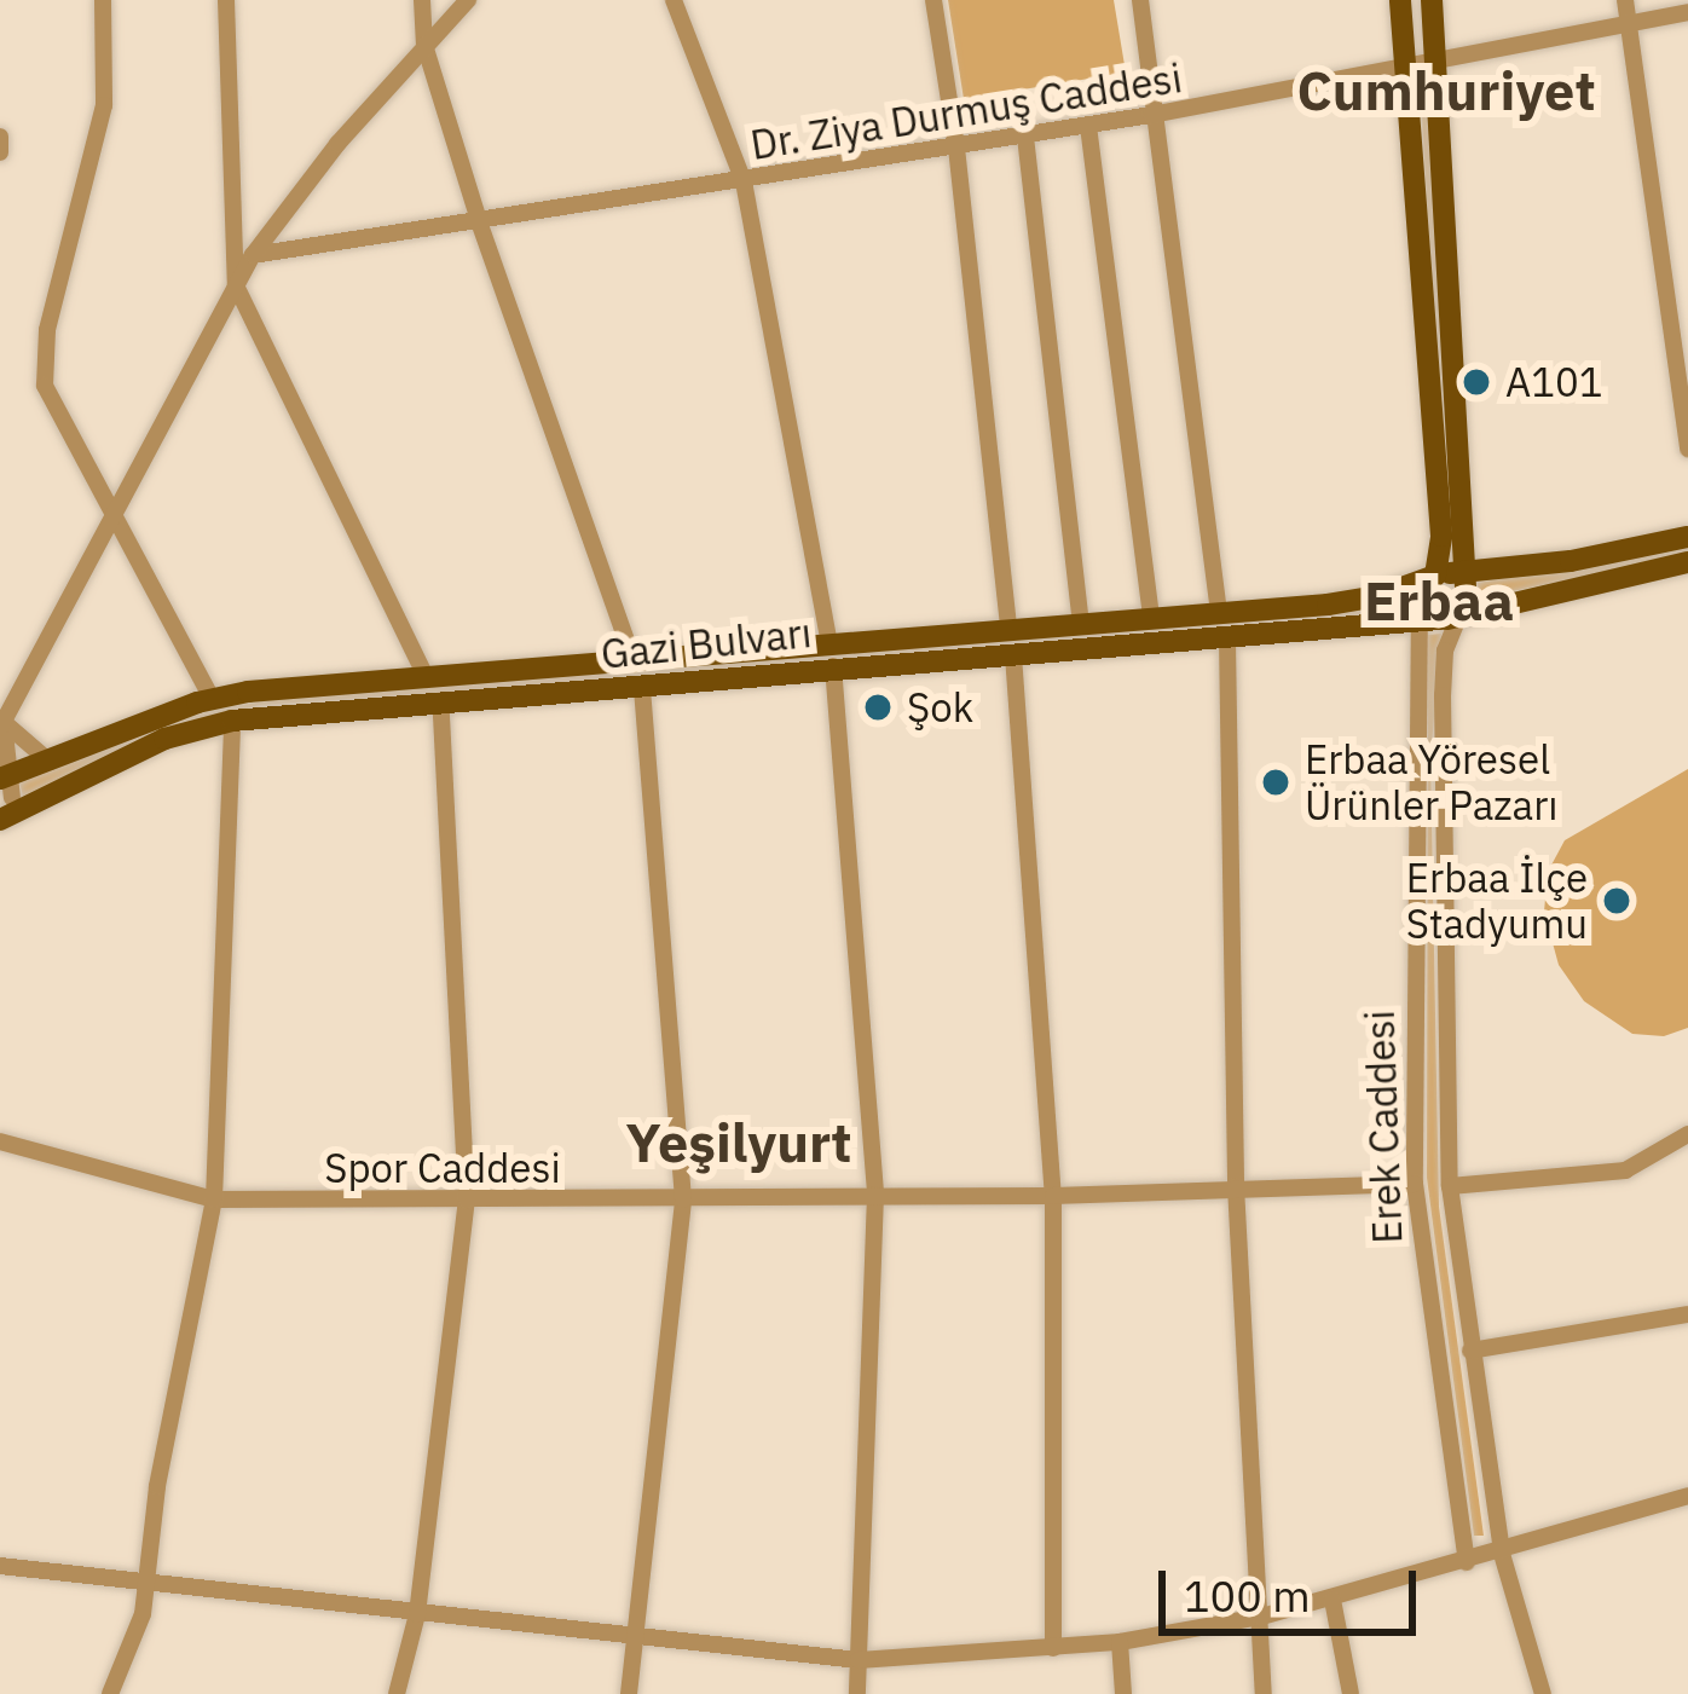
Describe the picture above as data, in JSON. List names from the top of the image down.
{
  "streets": {
    "main road": ["Gazi Bulvarı", "Erek Caddesi"],
    "street": ["Dr. Ziya Durmuş Caddesi", "Spor Caddesi"]
  },
  "crossings": [
    ["Dr. Ziya Durmuş Caddesi", "Erek Caddesi"],
    ["Gazi Bulvarı", "Erek Caddesi"],
    ["Erek Caddesi", "Spor Caddesi"]
  ],
  "districts": ["Cumhuriyet", "Erbaa", "Yeşilyurt"],
  "places": [
    "A101",
    "Şok",
    "Erbaa Yöresel Ürünler Pazarı",
    "Erbaa İlçe Stadyumu"
  ],
  "scale_bar": "100 m"
}
